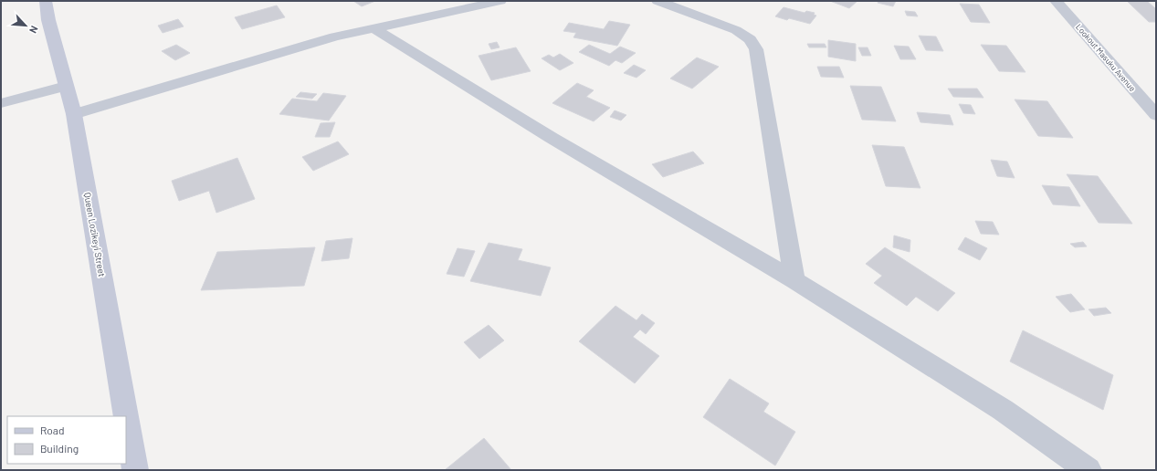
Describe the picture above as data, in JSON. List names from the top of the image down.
{
  "streets": {
    "main road": ["Queen Lozikeyi Street"],
    "street": ["Lookout Masuku Avenue"]
  },
  "legend": ["Road", "Building"],
  "north": "bottom right"
}
